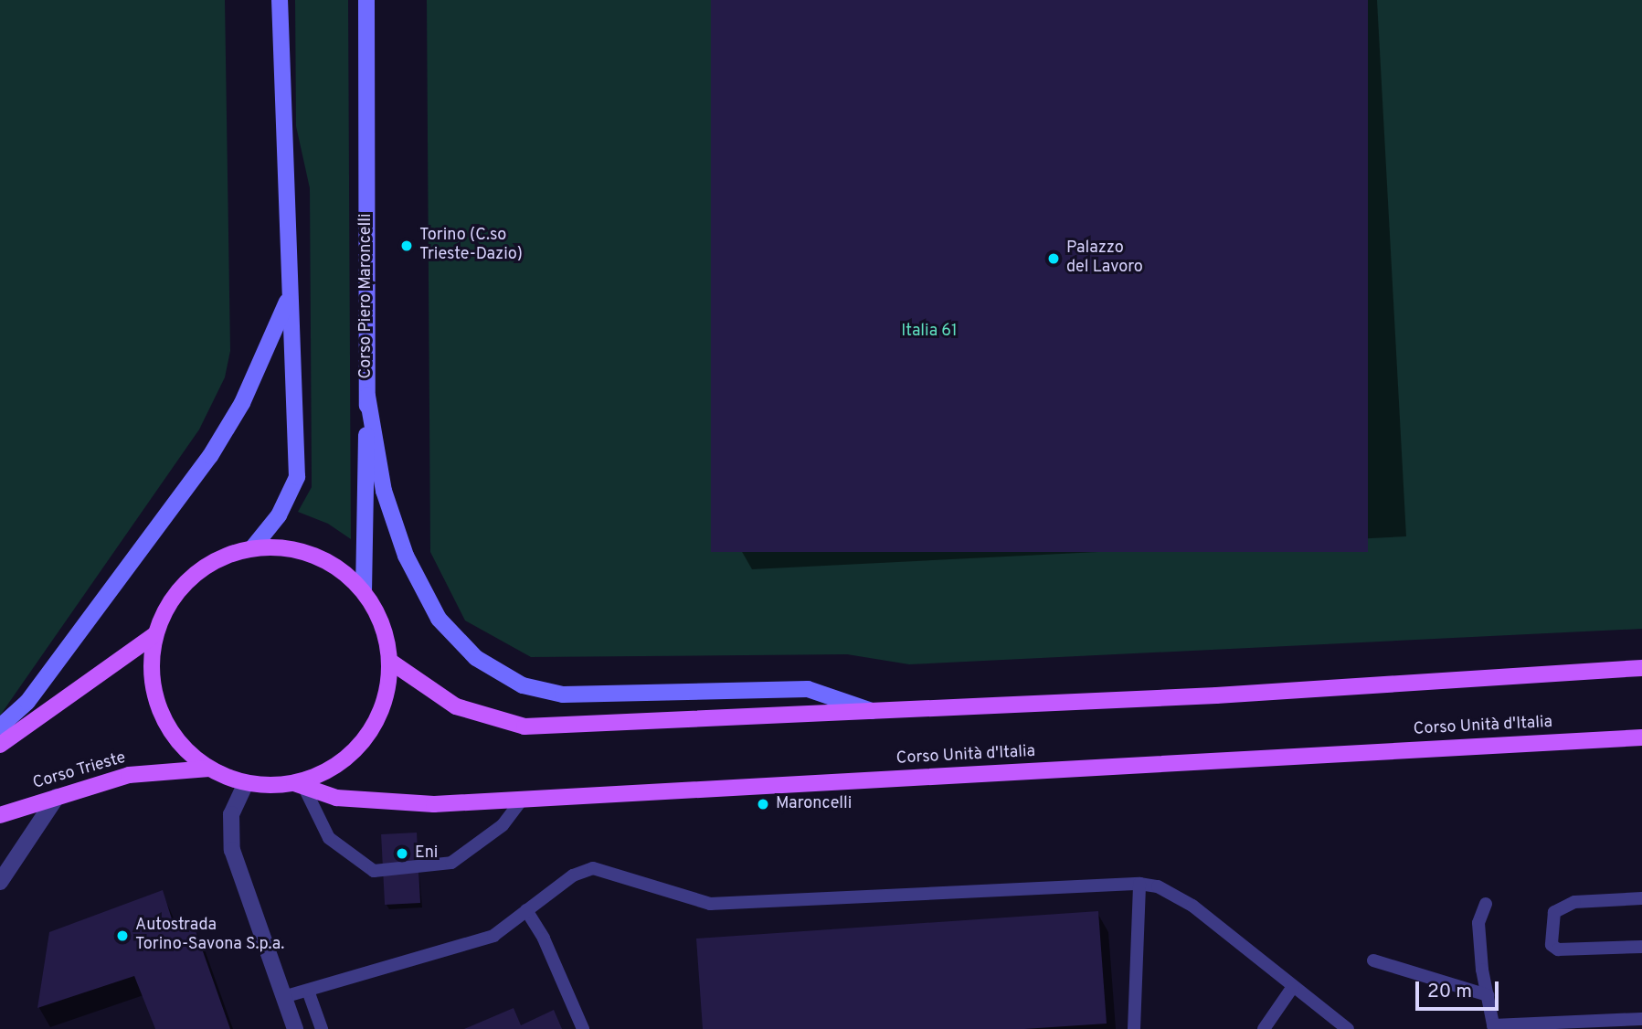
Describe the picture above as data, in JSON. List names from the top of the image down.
{
  "streets": {
    "main road": ["Corso Piero Maroncelli", "Corso Unità d'Italia", "Corso Trieste"]
  },
  "parks": ["Italia 61"],
  "places": [
    "Torino (C.so Trieste-Dazio)",
    "Palazzo del Lavoro",
    "Maroncelli",
    "Eni",
    "Autostrada Torino-Savona S.p.a."
  ],
  "scale_bar": "20 m"
}
